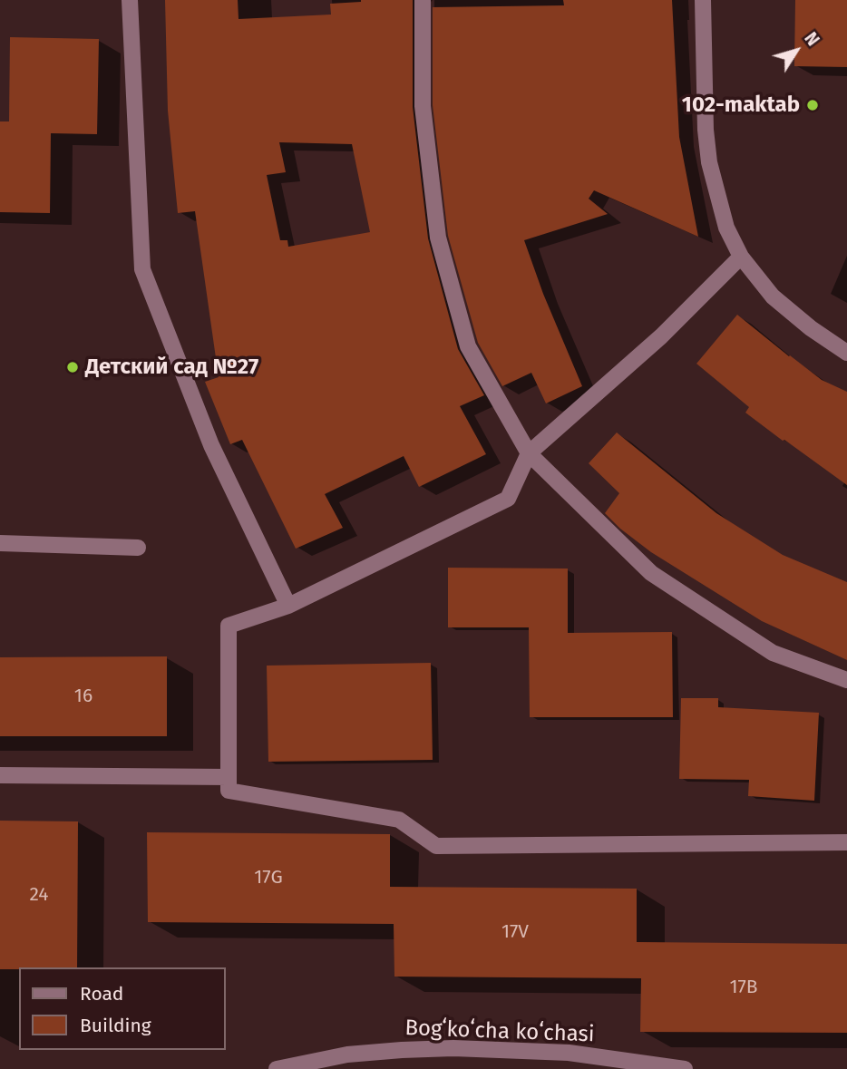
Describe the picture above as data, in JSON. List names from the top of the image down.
{
  "streets": {
    "street": ["Bogʻkoʻcha koʻchasi"]
  },
  "places": ["102-maktab", "Детский сад №27"],
  "house_numbers": [
    "16",
    "17G",
    "24",
    "17V",
    "17B"
  ],
  "legend": ["Road", "Building"],
  "north": "top right"
}
